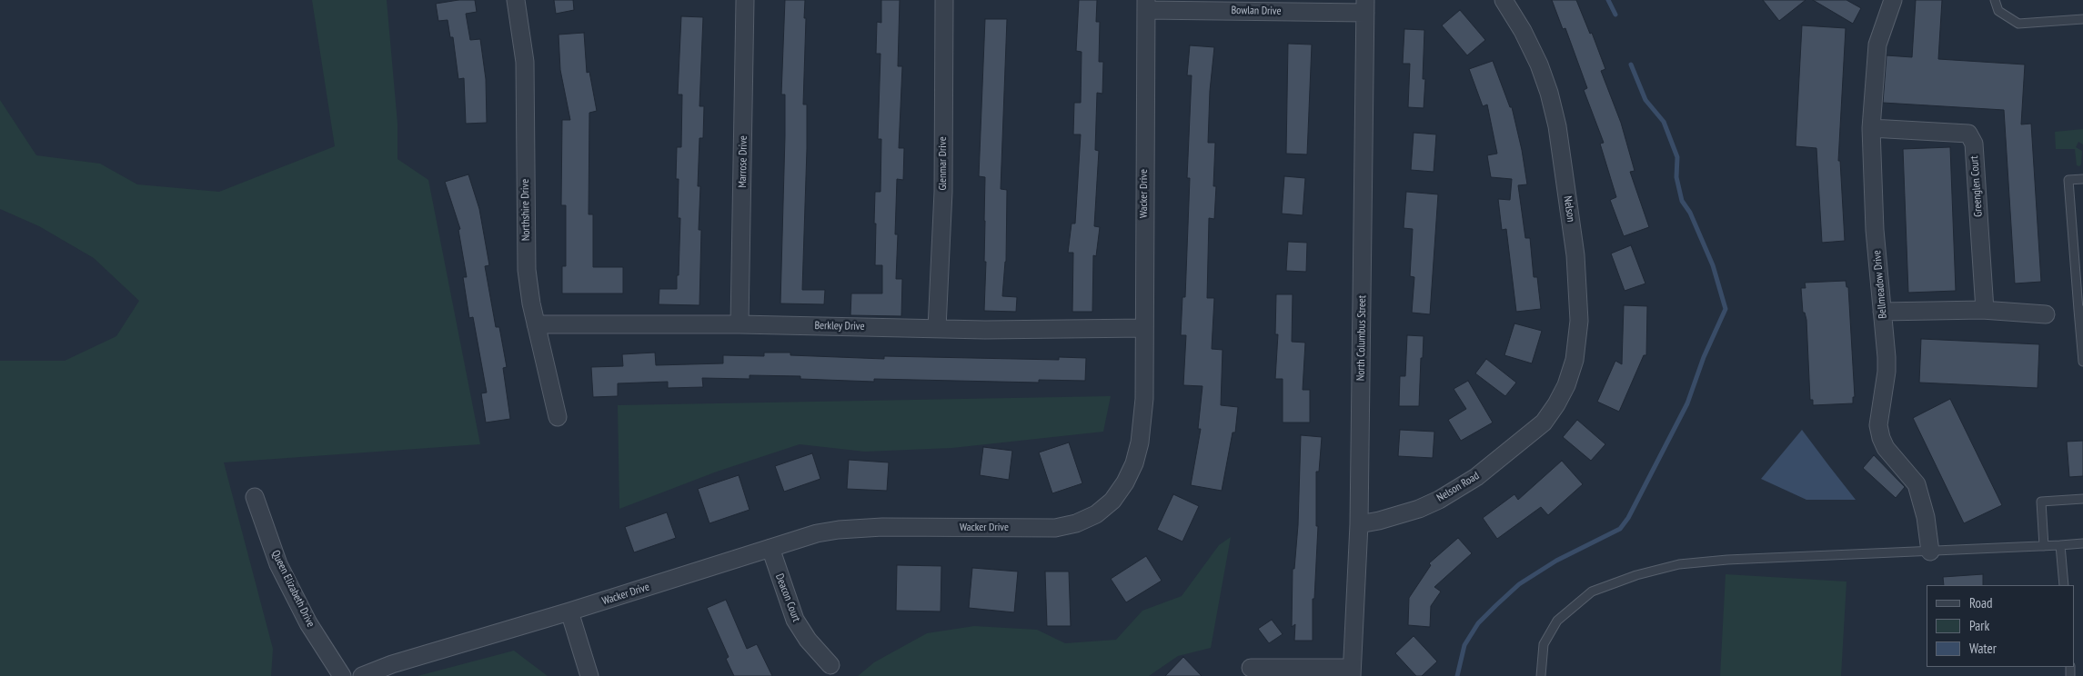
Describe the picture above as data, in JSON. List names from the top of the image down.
{
  "streets": {
    "street": [
      "Bowlan Drive",
      "Marrose Drive",
      "Glenmar Drive",
      "Greenglen Court",
      "Wacker Drive",
      "Nelson",
      "Northshire Drive",
      "Bellmeadow Drive",
      "Berkley Drive",
      "North Columbus Street",
      "Nelson Road",
      "Queen Elizabeth Drive",
      "Deacon Court"
    ]
  },
  "crossings": [
    ["Bowlan Drive", "Wacker Drive"],
    ["Bowlan Drive", "North Columbus Street"],
    ["Marrose Drive", "Berkley Drive"],
    ["Glenmar Drive", "Berkley Drive"],
    ["Greenglen Court", "Bellmeadow Drive"],
    ["Wacker Drive", "Berkley Drive"],
    ["Wacker Drive", "Deacon Court"],
    ["Nelson", "Nelson Road"],
    ["Northshire Drive", "Berkley Drive"],
    ["North Columbus Street", "Nelson Road"]
  ],
  "legend": ["Road", "Park", "Water"]
}
